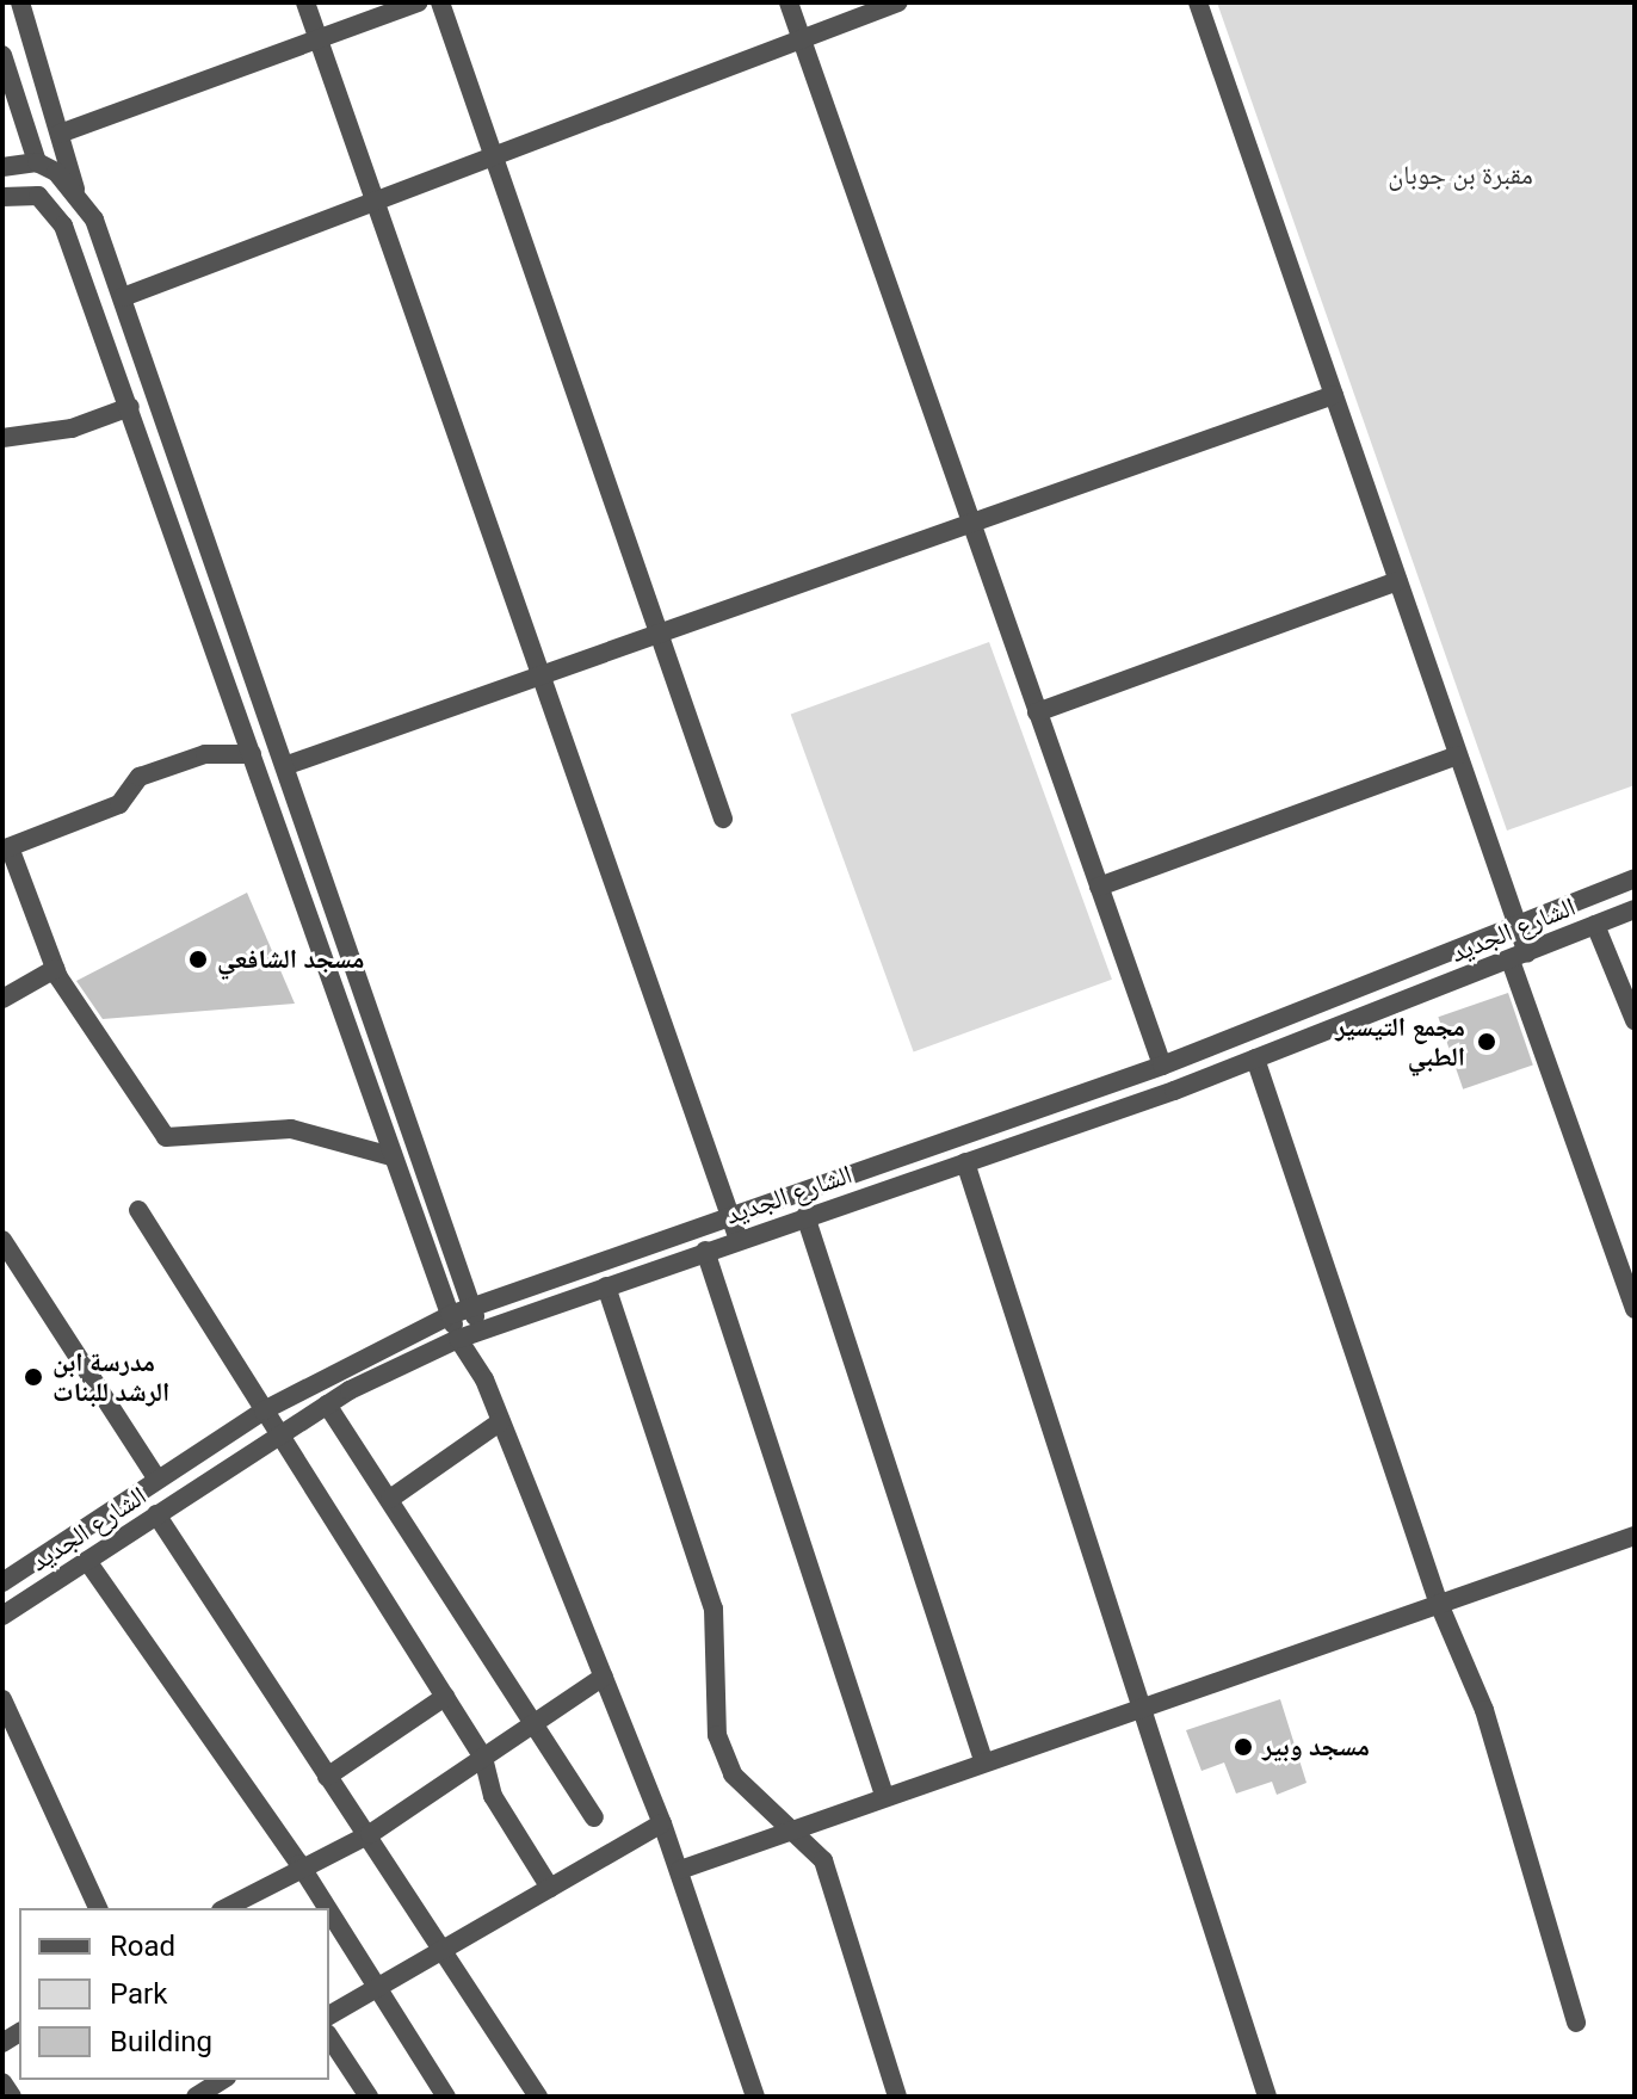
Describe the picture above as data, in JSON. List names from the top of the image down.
{
  "streets": {
    "street": ["الشارع الجديد"]
  },
  "parks": ["مقبرة بن جوبان"],
  "places": [
    "مسجد الشافعي",
    "مجمع التيسير الطبي",
    "مدرسة ابن الرشد للبنات",
    "مسجد وبير"
  ],
  "legend": ["Road", "Park", "Building"]
}
